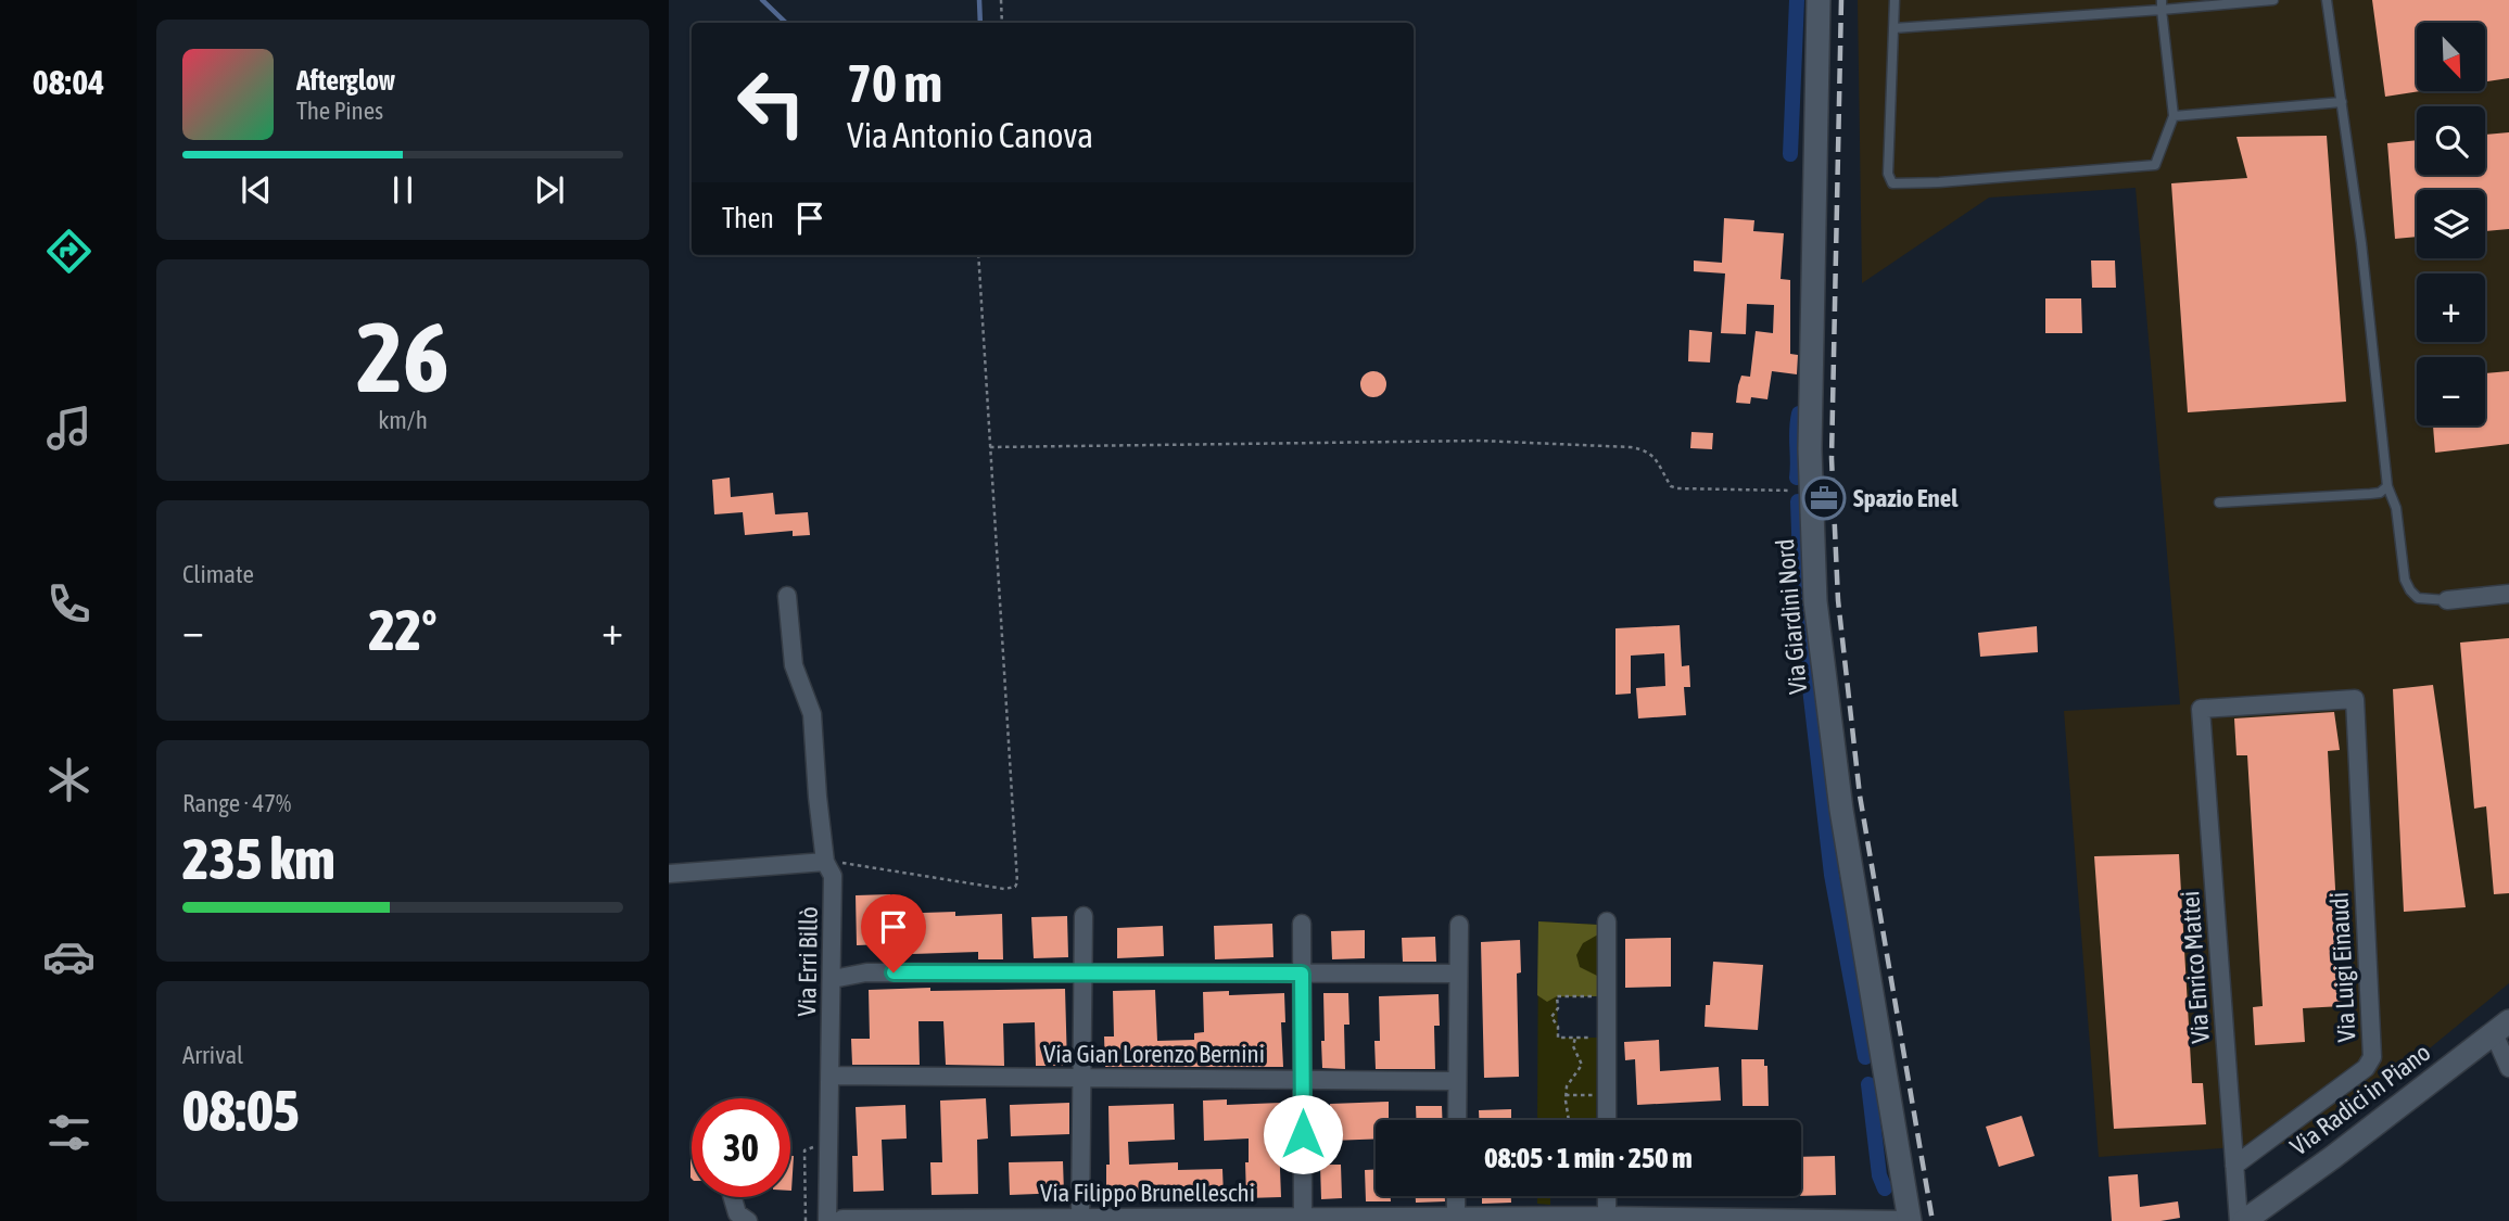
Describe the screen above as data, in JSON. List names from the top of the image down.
{
  "streets": {
    "main road": ["Via Giardini Nord", "Via Radici in Piano"],
    "street": [
      "Via Erri Billò",
      "Via Enrico Mattei",
      "Via Luigi Einaudi",
      "Via Gian Lorenzo Bernini",
      "Via Filippo Brunelleschi"
    ]
  },
  "crossings": [
    ["Via Giardini Nord", "Via Filippo Brunelleschi"],
    ["Via Erri Billò", "Via Gian Lorenzo Bernini"],
    ["Via Erri Billò", "Via Filippo Brunelleschi"],
    ["Via Enrico Mattei", "Via Luigi Einaudi"]
  ],
  "places": {
    "office": ["Spazio Enel"]
  },
  "north": "bottom right",
  "page": {
    "tabs": "08:04",
    "map_buttons": ["+", "−"],
    "turn": ["70 m", "Via Antonio Canova"],
    "song": ["Afterglow", "The Pines"],
    "then": "Then",
    "tile": [
      ["26", "km/h"],
      "Climate",
      ["Range · 47%", "235 km"],
      ["Arrival", "08:05"]
    ],
    "heat": ["−", "22°", "+"],
    "limit": "30",
    "trip": "08:05 · 1 min · 250 m"
  }
}
